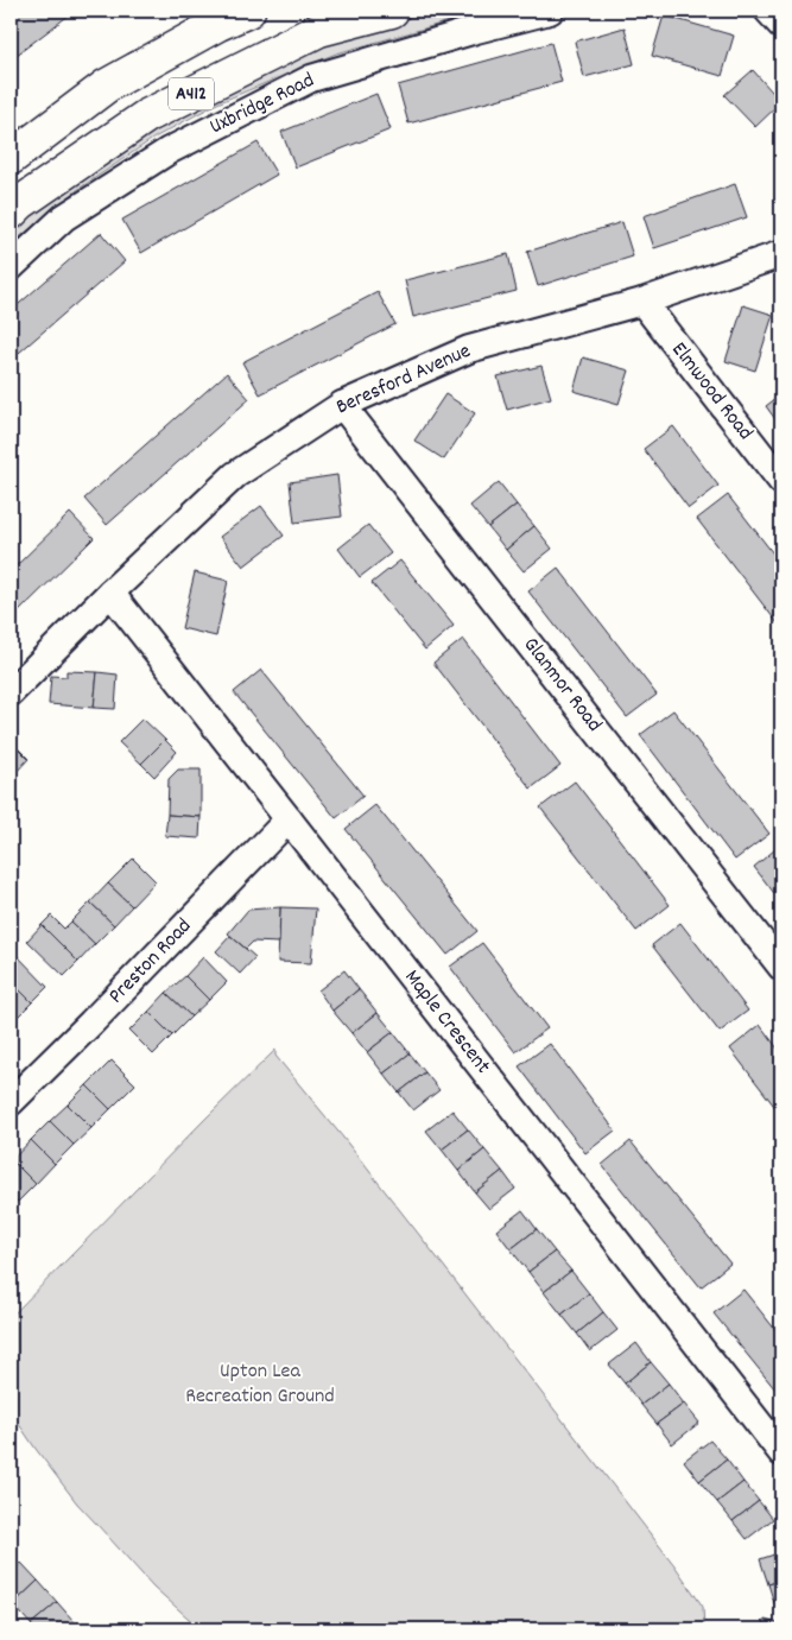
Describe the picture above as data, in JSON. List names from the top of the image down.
{
  "streets": {
    "main road": ["A412", "Uxbridge Road"],
    "street": [
      "Beresford Avenue",
      "Elmwood Road",
      "Glanmor Road",
      "Preston Road",
      "Maple Crescent"
    ]
  },
  "crossings": [
    ["Beresford Avenue", "Elmwood Road"],
    ["Beresford Avenue", "Glanmor Road"],
    ["Beresford Avenue", "Maple Crescent"],
    ["Preston Road", "Maple Crescent"]
  ],
  "parks": ["Upton Lea Recreation Ground"]
}
